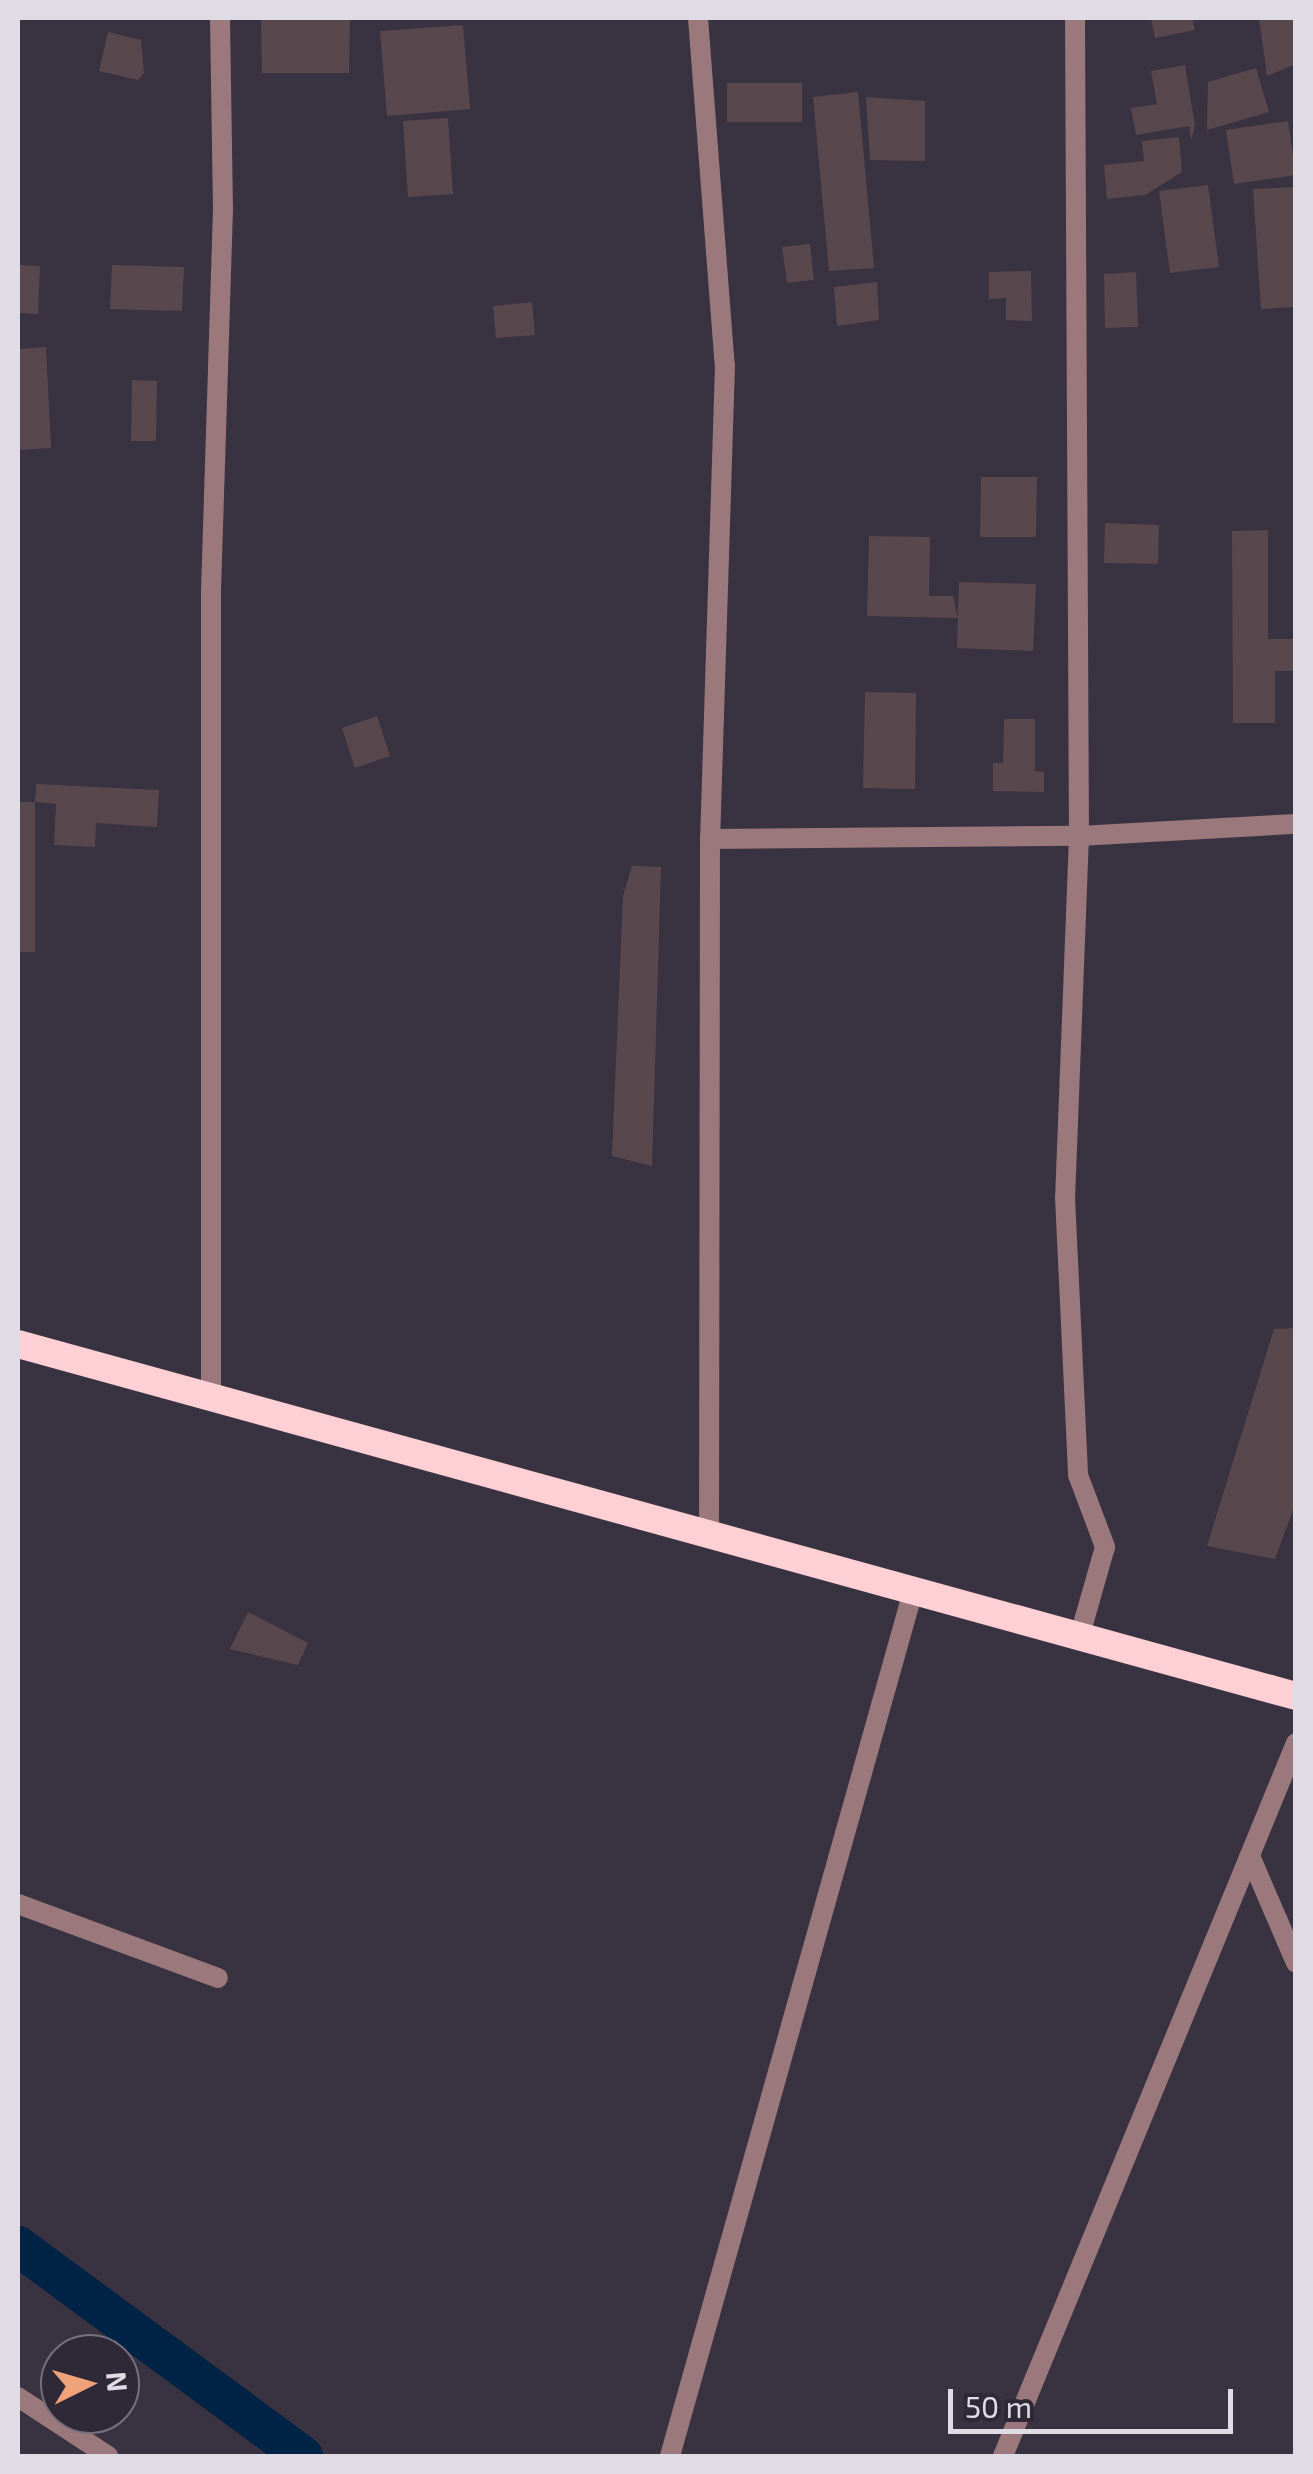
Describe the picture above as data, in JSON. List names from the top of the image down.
{
  "scale_bar": "50 m",
  "north": "right"
}
